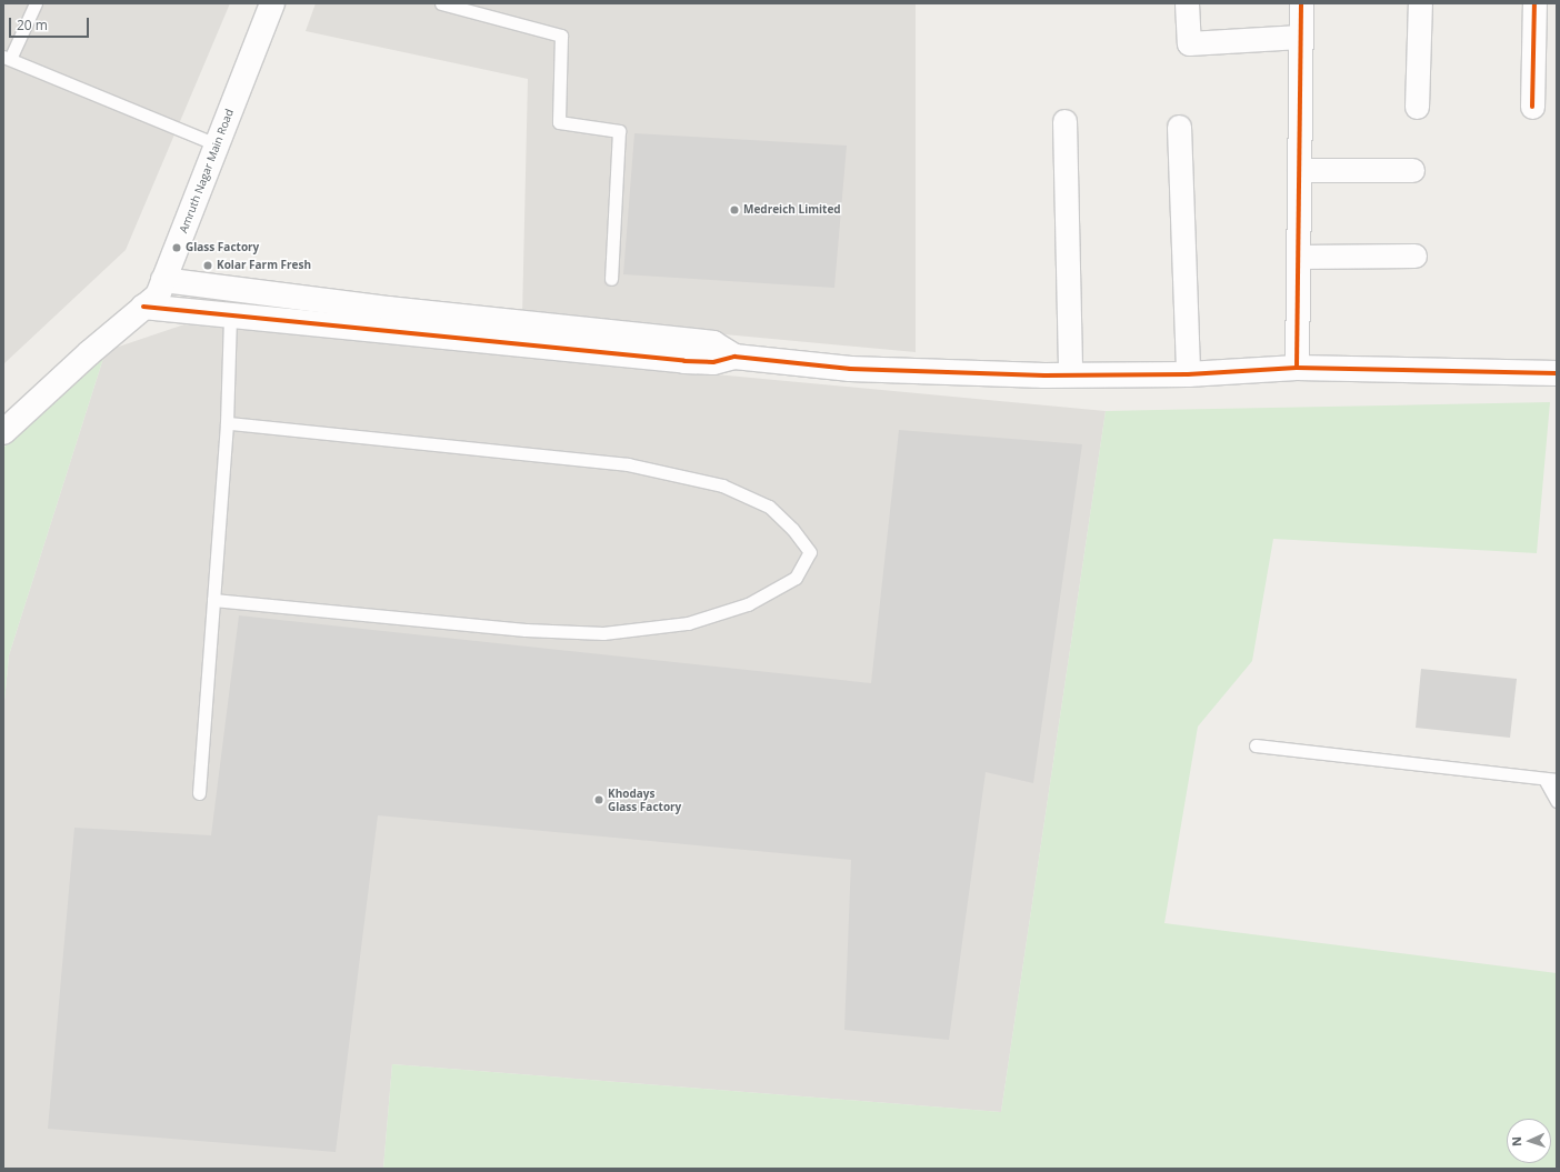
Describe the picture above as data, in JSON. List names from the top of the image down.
{
  "streets": {
    "street": ["Amruth Nagar Main Road"]
  },
  "places": [
    "Medreich Limited",
    "Glass Factory",
    "Kolar Farm Fresh",
    "Khodays Glass Factory"
  ],
  "scale_bar": "20 m",
  "north": "left"
}
